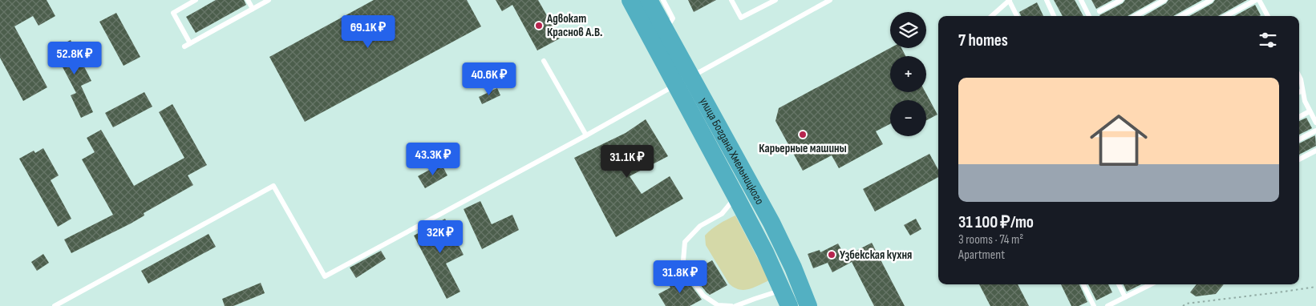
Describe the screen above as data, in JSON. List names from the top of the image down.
{
  "streets": {
    "highway": ["улица Богдана Хмельницкого"]
  },
  "places": ["Адвокат Краснов А.В.", "Карьерные машины", "Узбекская кухня"],
  "page": {
    "map_buttons": ["+", "−"],
    "price": [
      "69.1K ₽",
      "52.8K ₽",
      "40.6K ₽",
      "43.3K ₽",
      "31.1K ₽",
      "32K ₽",
      "31.8K ₽"
    ],
    "heading": "7 homes",
    "list": [
      {
        "name": "31 100 ₽/mo",
        "note": "3 rooms · 74 m² · Apartment"
      }
    ]
  }
}
